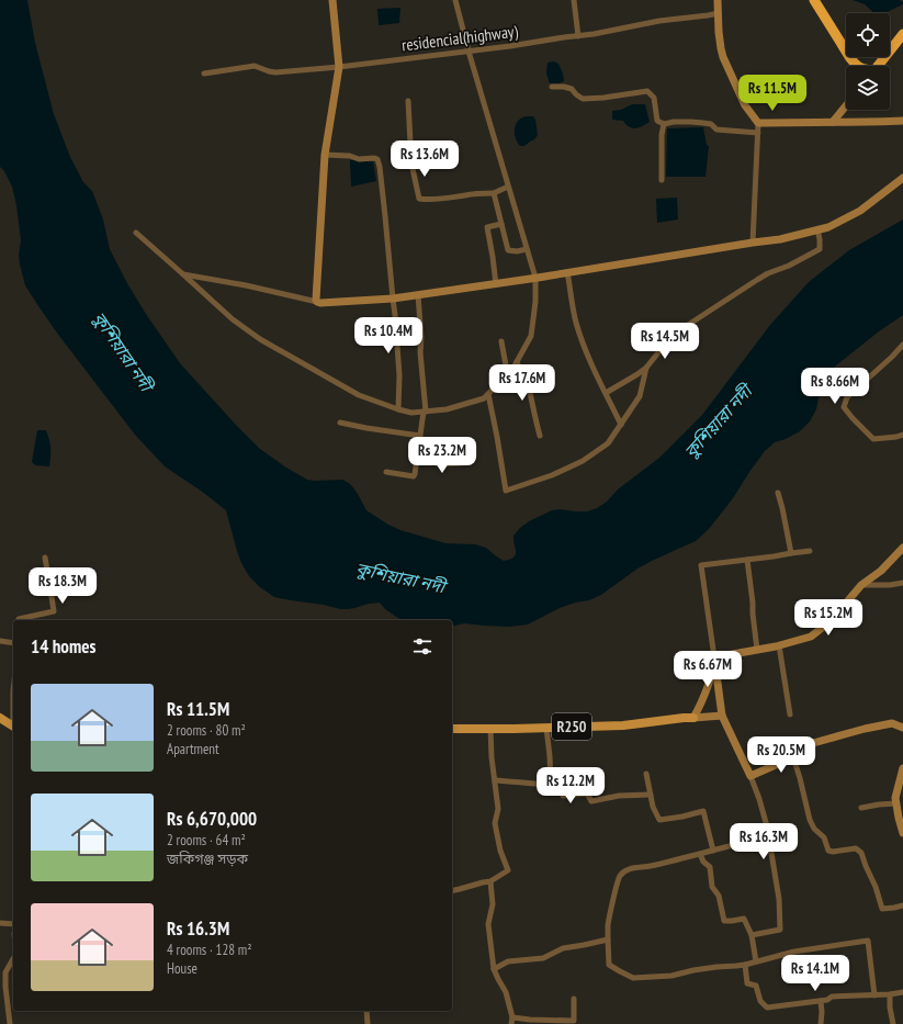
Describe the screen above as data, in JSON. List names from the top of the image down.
{
  "streets": {
    "main road": ["R250"],
    "street": ["residencial(highway)"]
  },
  "water": ["কুশিয়ারা নদী"],
  "page": {
    "price": [
      "Rs 11.5M",
      "Rs 13.6M",
      "Rs 10.4M",
      "Rs 14.5M",
      "Rs 17.6M",
      "Rs 8.66M",
      "Rs 23.2M",
      "Rs 18.3M",
      "Rs 15.2M",
      "Rs 6.67M",
      "Rs 20.5M",
      "Rs 12.2M",
      "Rs 16.3M",
      "Rs 14.1M"
    ],
    "heading": "14 homes",
    "list": [
      {
        "name": "Rs 11.5M",
        "note": "2 rooms · 80 m² · Apartment"
      },
      {
        "name": "Rs 6,670,000",
        "note": "2 rooms · 64 m² · জকিগঞ্জ সড়ক"
      },
      {
        "name": "Rs 16.3M",
        "note": "4 rooms · 128 m² · House"
      }
    ]
  }
}
